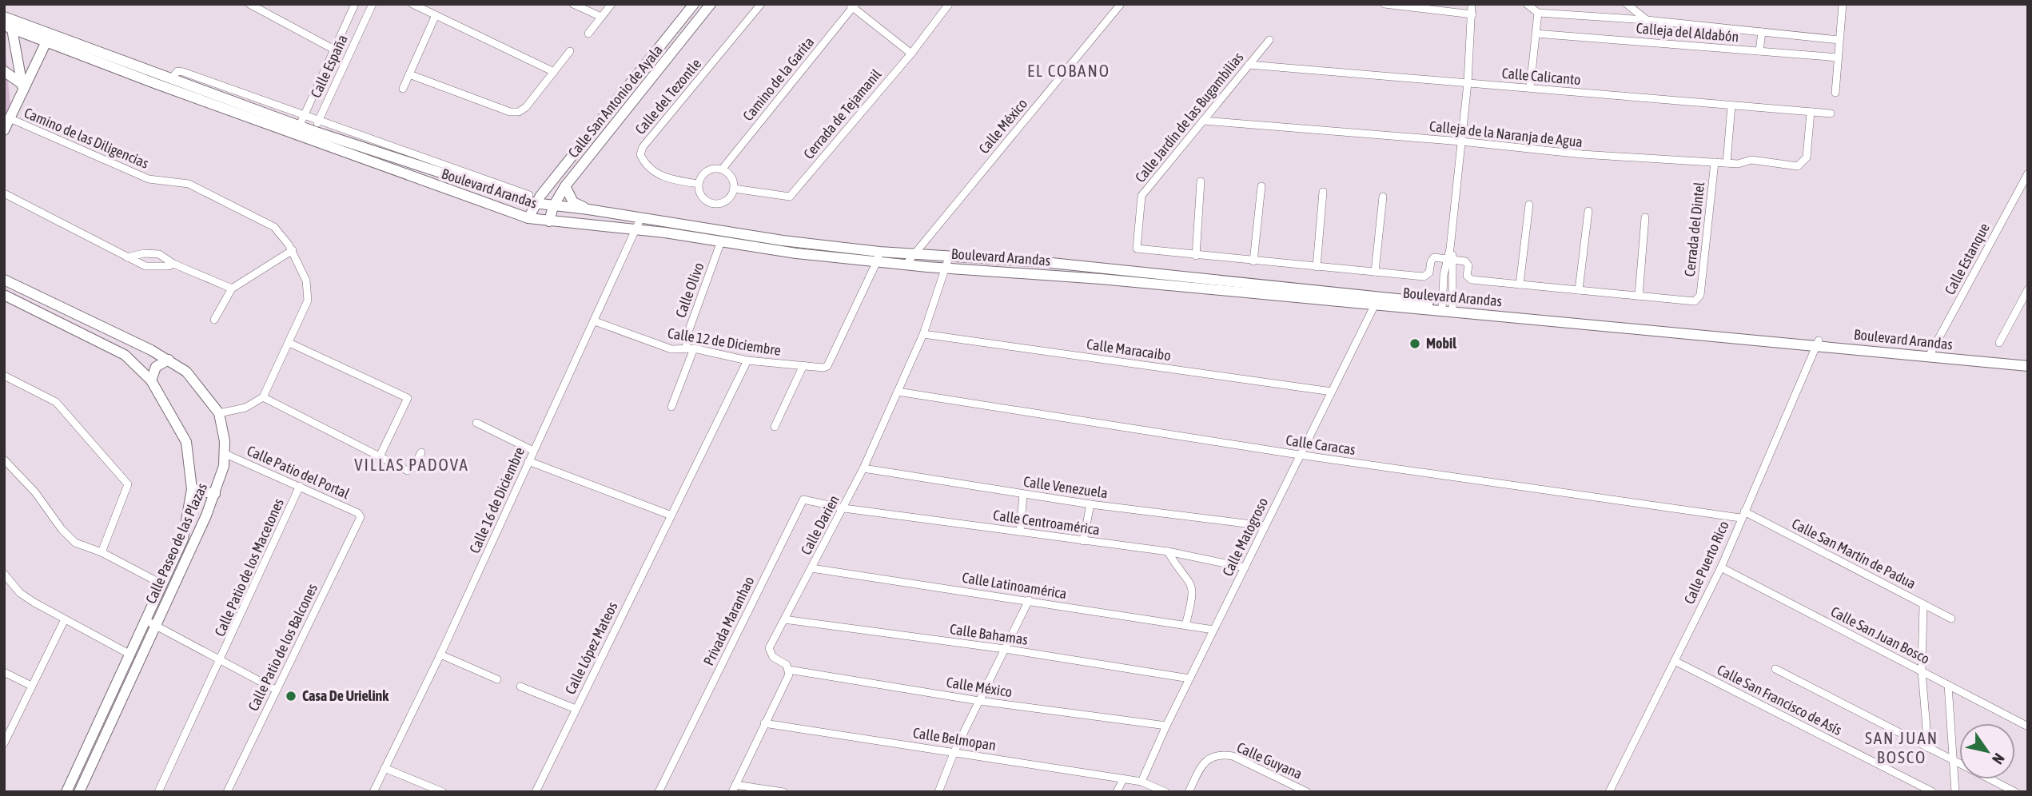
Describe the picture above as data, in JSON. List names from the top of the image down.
{
  "streets": {
    "main road": ["Calle San Antonio de Ayala", "Boulevard Arandas", "Calle Paseo de las Plazas"],
    "street": [
      "Calleja del Aldabón",
      "Calle España",
      "Calle Calicanto",
      "Camino de la Garita",
      "Calle del Tezontle",
      "Cerrada de Tejamanil",
      "Calle Jardín de las Bugambilias",
      "Calle México",
      "Calleja de la Naranja de Agua",
      "Camino de las Diligencias",
      "Cerrada del Dintel",
      "Calle Estanque",
      "Calle Olivo",
      "Calle 12 de Diciembre",
      "Calle Maracaibo",
      "Calle Caracas",
      "Calle Patio del Portal",
      "Calle Venezuela",
      "Calle 16 de Diciembre",
      "Calle Centroamérica",
      "Calle Darien",
      "Calle Matogroso",
      "Calle San Martín de Padua",
      "Calle Puerto Rico",
      "Calle Patio de los Macetones",
      "Calle Latinoamérica",
      "Privada Maranhao",
      "Calle Bahamas",
      "Calle San Juan Bosco",
      "Calle Patio de los Balcones",
      "Calle López Mateos",
      "Calle San Francisco de Asís",
      "Calle Belmopan",
      "Calle Guyana"
    ]
  },
  "crossings": [
    ["Calle España", "Boulevard Arandas"],
    ["Calle Calicanto", "Calle Jardín de las Bugambilias"],
    ["Calle Calicanto", "Calleja de la Naranja de Agua"],
    ["Camino de la Garita", "Calle del Tezontle"],
    ["Camino de la Garita", "Cerrada de Tejamanil"],
    ["Calle del Tezontle", "Cerrada de Tejamanil"],
    ["Calle San Antonio de Ayala", "Boulevard Arandas"],
    ["Calle Jardín de las Bugambilias", "Calleja de la Naranja de Agua"],
    ["Calle México", "Boulevard Arandas"],
    ["Calle México", "Calle Darien"],
    ["Calle México", "Calle Matogroso"],
    ["Calleja de la Naranja de Agua", "Cerrada del Dintel"],
    ["Boulevard Arandas", "Calle Estanque"],
    ["Boulevard Arandas", "Calle Olivo"],
    ["Boulevard Arandas", "Calle 12 de Diciembre"],
    ["Boulevard Arandas", "Calle 16 de Diciembre"],
    ["Boulevard Arandas", "Calle Darien"],
    ["Boulevard Arandas", "Calle Matogroso"],
    ["Boulevard Arandas", "Calle Puerto Rico"],
    ["Calle Olivo", "Calle 12 de Diciembre"],
    ["Calle 12 de Diciembre", "Calle 16 de Diciembre"],
    ["Calle 12 de Diciembre", "Calle López Mateos"],
    ["Calle Maracaibo", "Calle Darien"],
    ["Calle Maracaibo", "Calle Matogroso"],
    ["Calle Caracas", "Calle Darien"],
    ["Calle Caracas", "Calle Matogroso"],
    ["Calle Caracas", "Calle San Martín de Padua"],
    ["Calle Caracas", "Calle Puerto Rico"],
    ["Calle Patio del Portal", "Calle Paseo de las Plazas"],
    ["Calle Patio del Portal", "Calle Patio de los Macetones"],
    ["Calle Patio del Portal", "Calle Patio de los Balcones"],
    ["Calle Venezuela", "Calle Darien"],
    ["Calle Venezuela", "Calle Matogroso"],
    ["Calle Centroamérica", "Calle Darien"],
    ["Calle Centroamérica", "Calle Matogroso"],
    ["Calle Centroamérica", "Privada Maranhao"],
    ["Calle Darien", "Calle Latinoamérica"],
    ["Calle Darien", "Privada Maranhao"],
    ["Calle Darien", "Calle Bahamas"],
    ["Calle Matogroso", "Calle Latinoamérica"],
    ["Calle Matogroso", "Calle Bahamas"],
    ["Calle Matogroso", "Calle Belmopan"],
    ["Calle San Martín de Padua", "Calle Puerto Rico"],
    ["Calle Puerto Rico", "Calle San Juan Bosco"],
    ["Calle Puerto Rico", "Calle San Francisco de Asís"]
  ],
  "districts": ["EL COBANO", "VILLAS PADOVA", "SAN JUAN BOSCO"],
  "places": ["Mobil", "Casa De Urielink"],
  "north": "bottom right"
}
